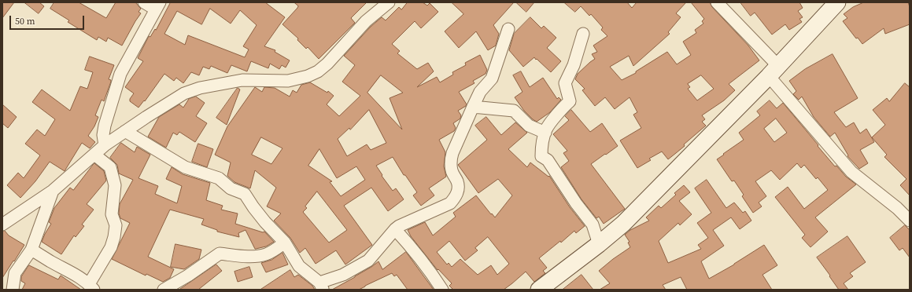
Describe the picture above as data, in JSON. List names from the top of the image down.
{
  "scale_bar": "50 m"
}
